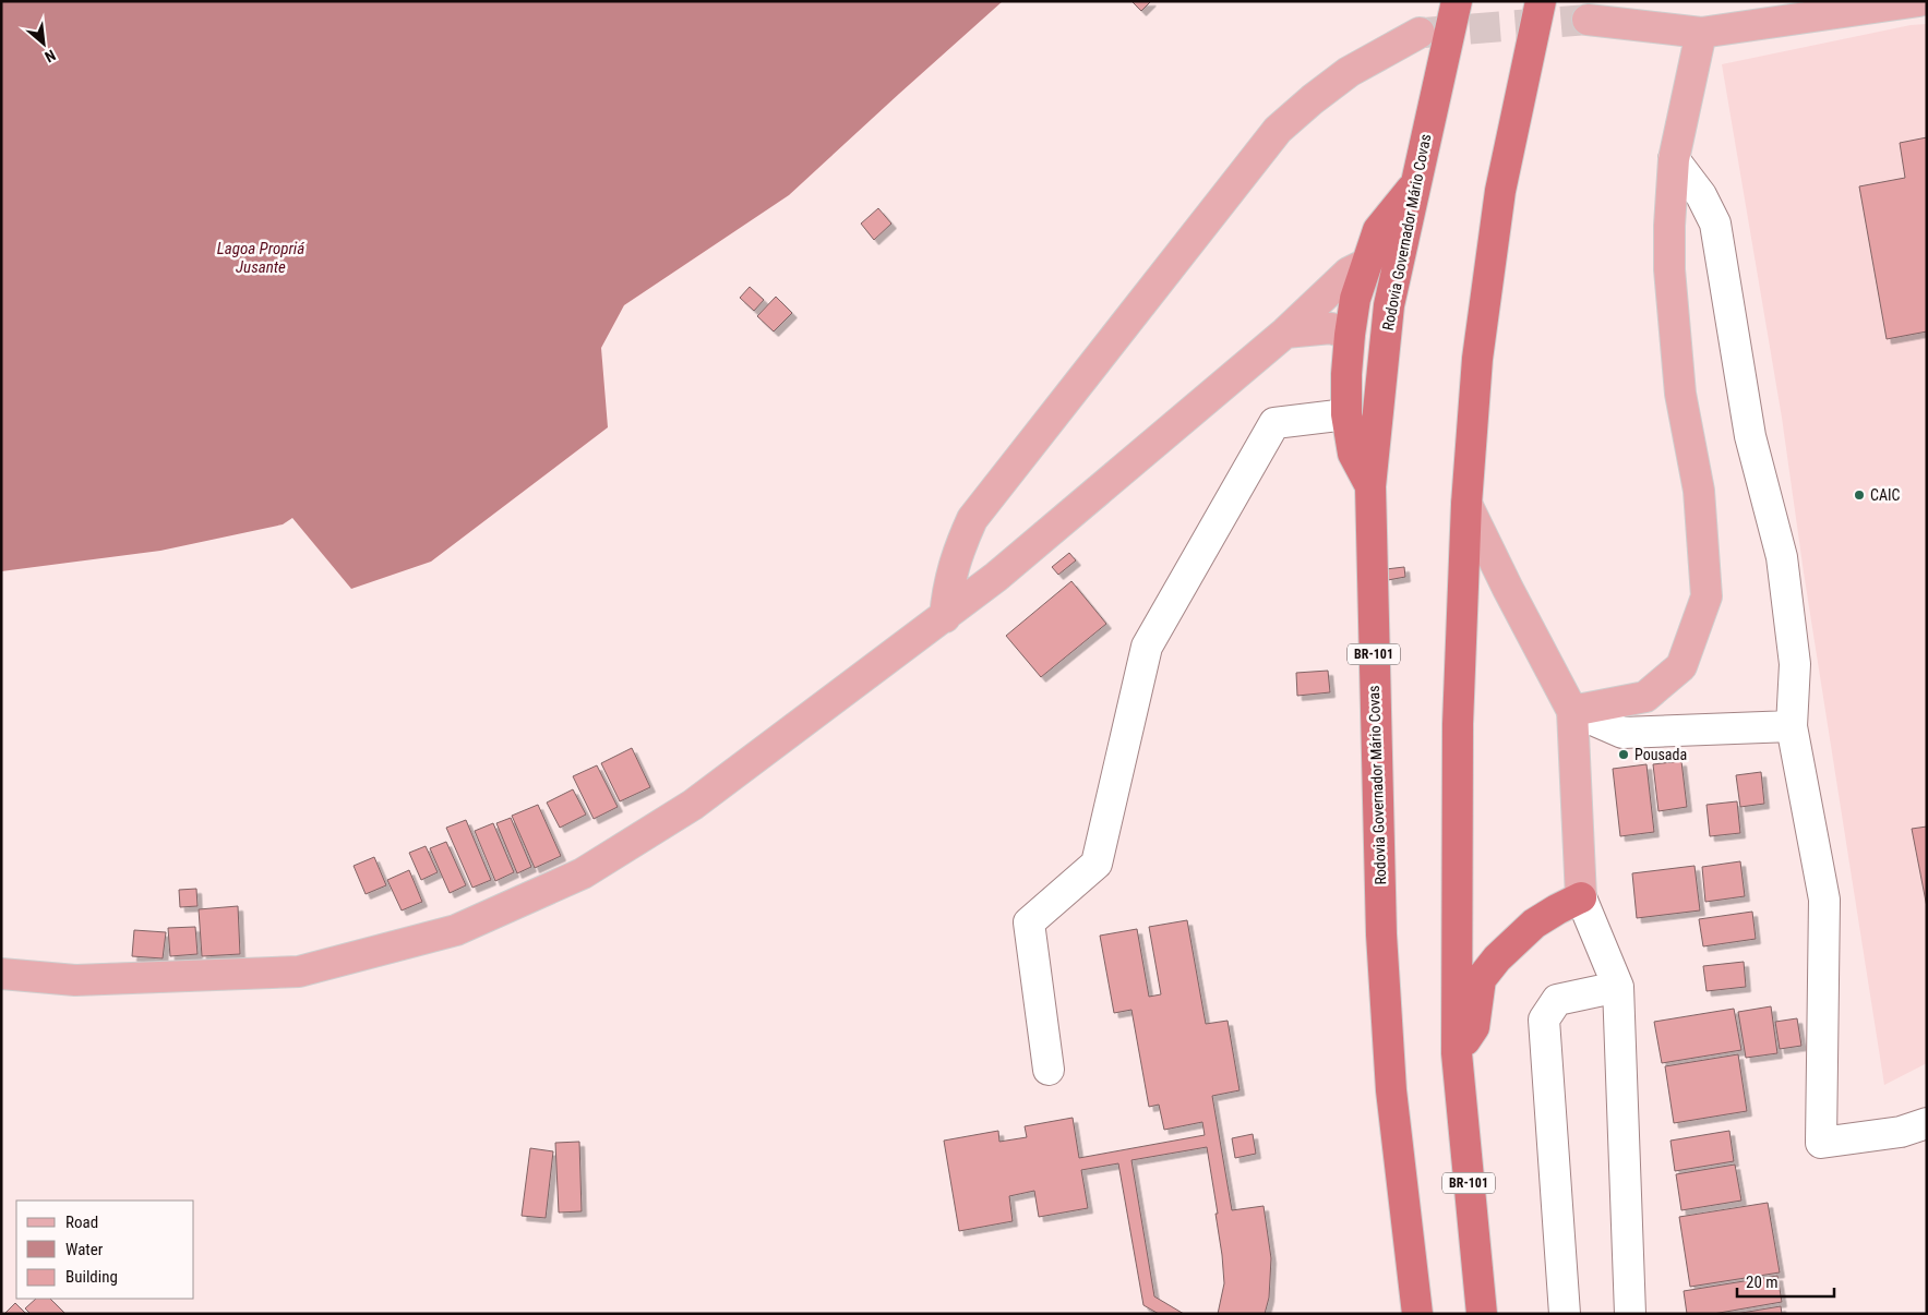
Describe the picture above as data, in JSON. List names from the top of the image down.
{
  "streets": {
    "highway": ["Rodovia Governador Mário Covas", "BR-101"]
  },
  "water": ["Lagoa Propriá Jusante"],
  "places": ["CAIC", "Pousada"],
  "legend": ["Road", "Water", "Building"],
  "scale_bar": "20 m",
  "north": "bottom right"
}
